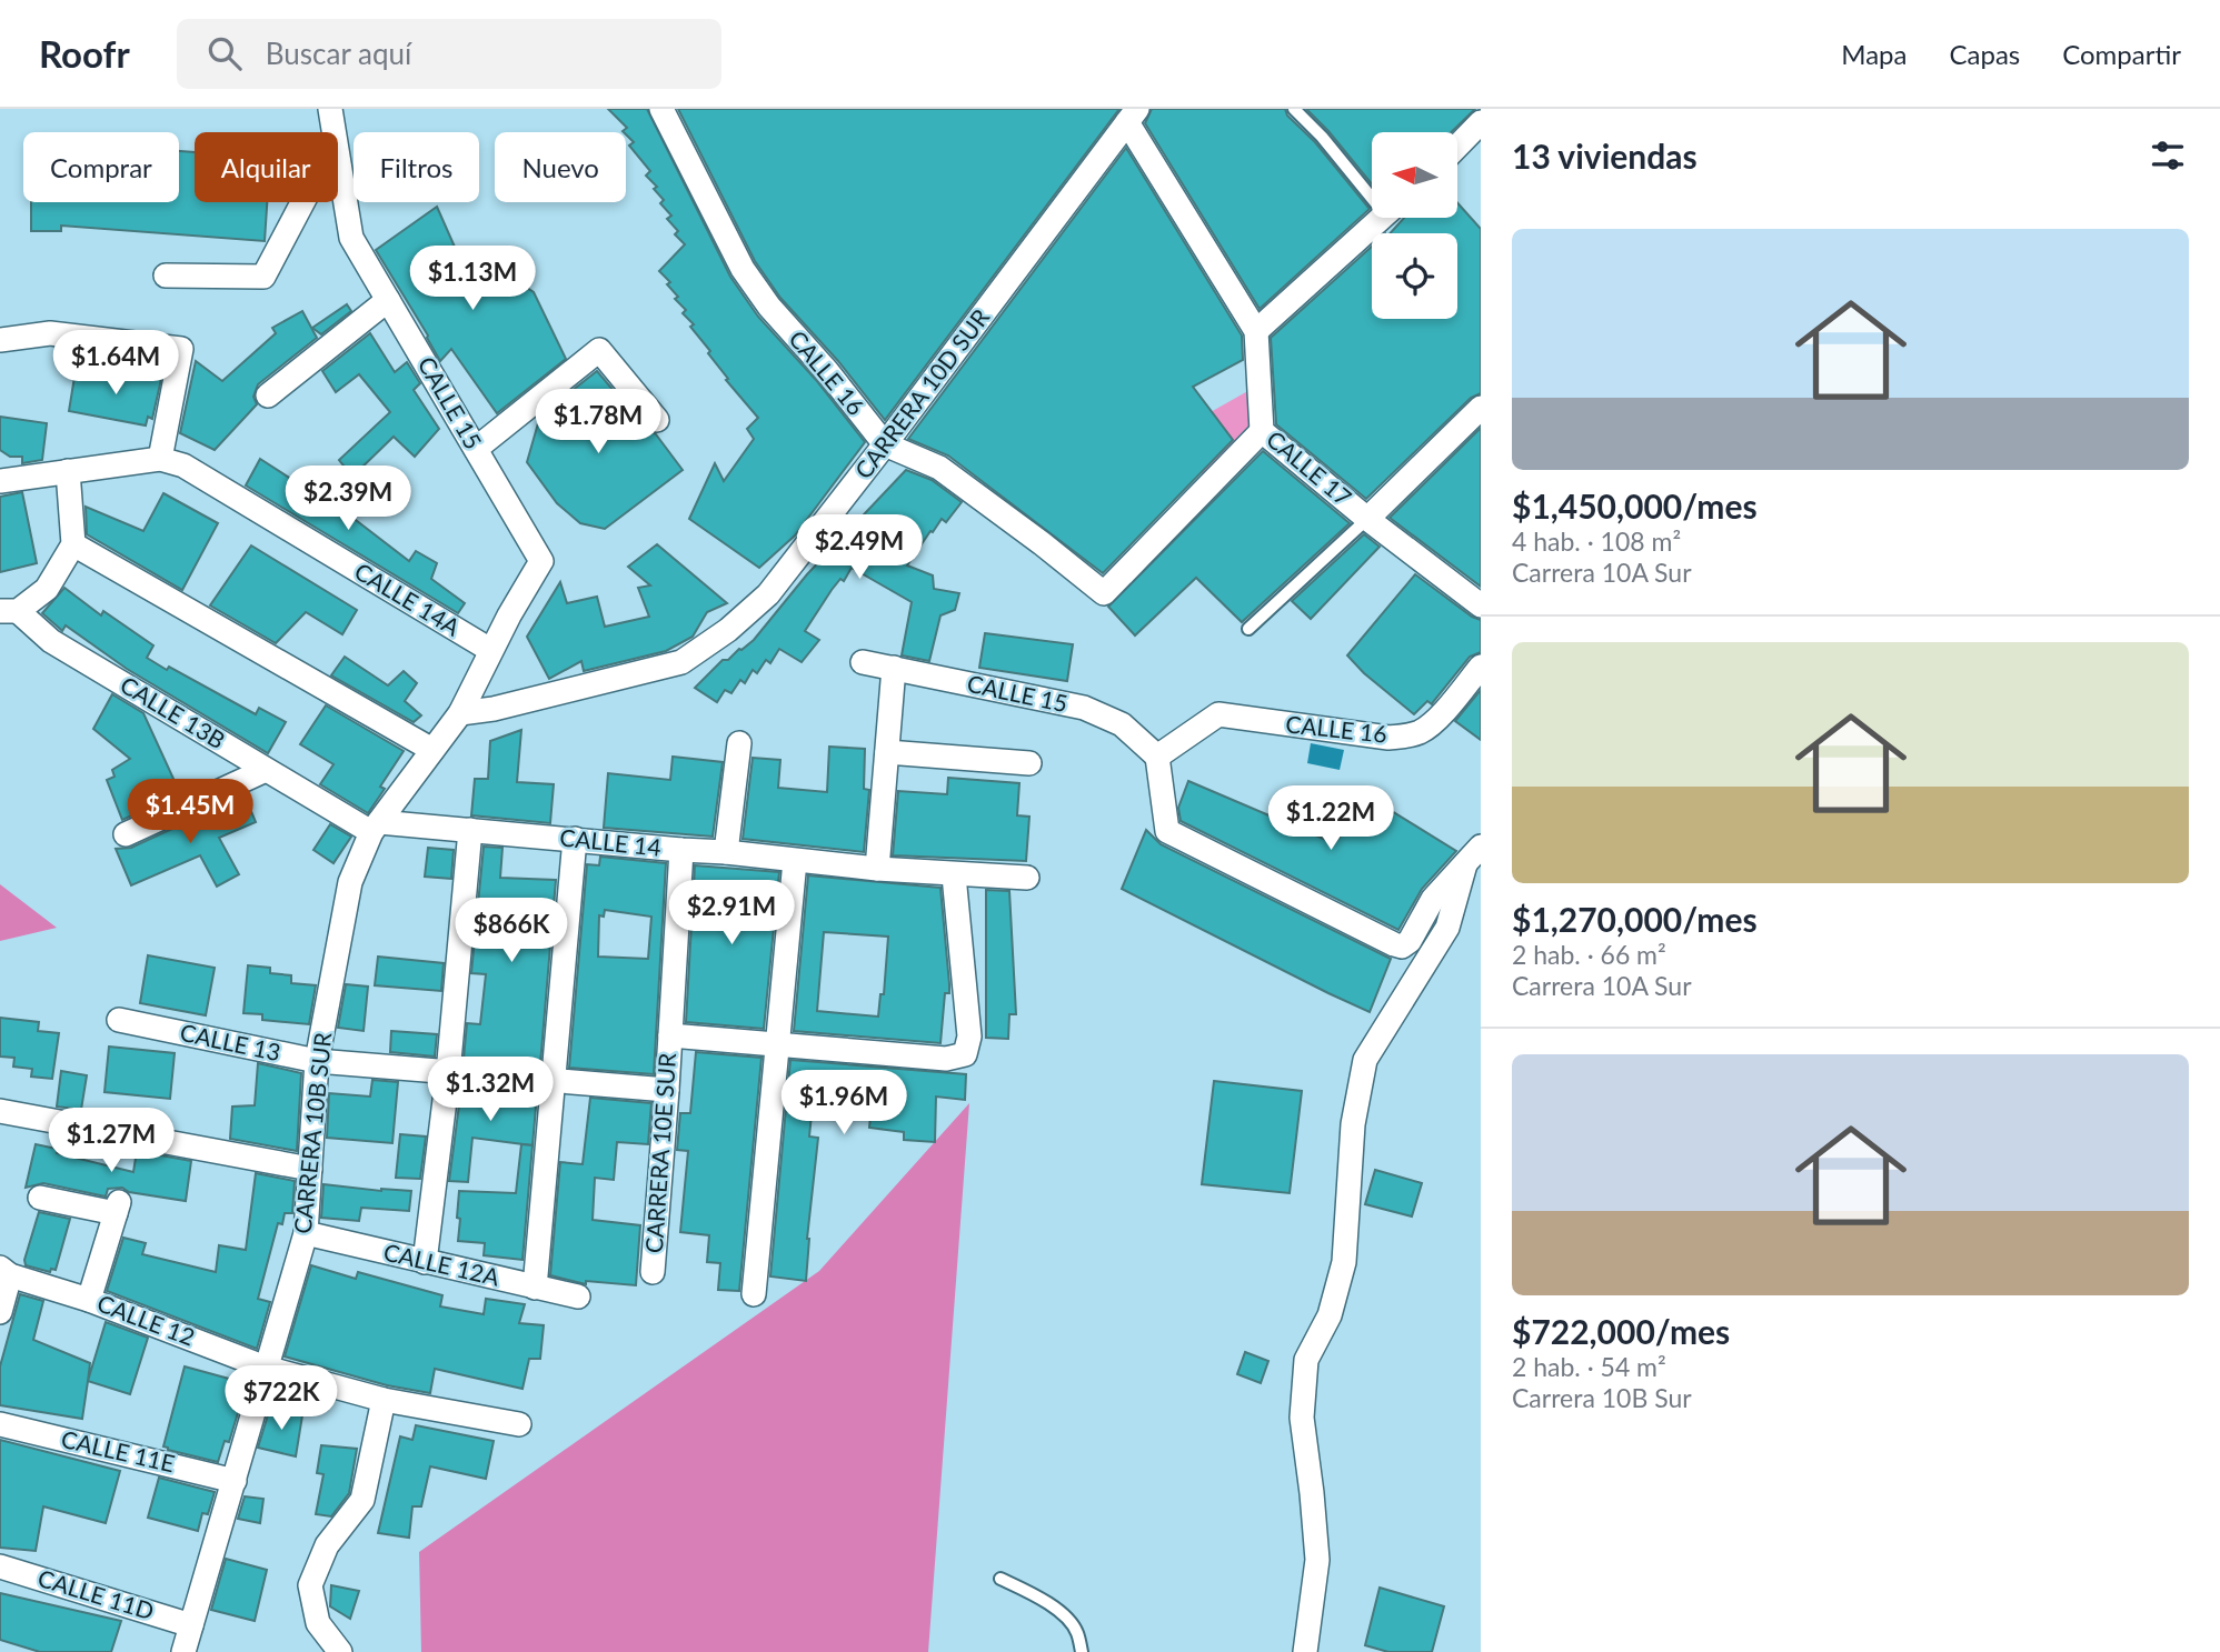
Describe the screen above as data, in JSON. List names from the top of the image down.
{
  "streets": {
    "street": [
      "CALLE 16",
      "CARRERA 10D SUR",
      "CALLE 15",
      "CALLE 17",
      "CALLE 14A",
      "CALLE 13B",
      "CALLE 14",
      "CALLE 13",
      "CARRERA 10B SUR",
      "CARRERA 10E SUR",
      "CALLE 12A",
      "CALLE 12",
      "CALLE 11E",
      "CALLE 11D"
    ]
  },
  "crossings": [
    ["CALLE 16", "CARRERA 10D SUR"],
    ["CALLE 16", "CALLE 15"],
    ["CALLE 16", "CALLE 17"],
    ["CARRERA 10D SUR", "CALLE 17"],
    ["CARRERA 10D SUR", "CARRERA 10B SUR"],
    ["CALLE 15", "CARRERA 10B SUR"],
    ["CALLE 14A", "CARRERA 10B SUR"],
    ["CALLE 13B", "CALLE 14"],
    ["CALLE 13B", "CARRERA 10B SUR"],
    ["CALLE 14", "CARRERA 10B SUR"],
    ["CALLE 14", "CARRERA 10E SUR"],
    ["CALLE 13", "CARRERA 10B SUR"],
    ["CALLE 13", "CARRERA 10E SUR"],
    ["CARRERA 10B SUR", "CALLE 12A"],
    ["CARRERA 10B SUR", "CALLE 12"],
    ["CARRERA 10B SUR", "CALLE 11E"],
    ["CARRERA 10B SUR", "CALLE 11D"]
  ],
  "north": "left",
  "page": {
    "header": "Roofr",
    "search": "Buscar aquí",
    "nav": ["Mapa", "Capas", "Compartir"],
    "heading": "13 viviendas",
    "chip": [
      "Comprar",
      "Alquilar",
      "Filtros",
      "Nuevo"
    ],
    "list": [
      {
        "name": "$1,450,000/mes",
        "note": "4 hab. · 108 m² · Carrera 10A Sur"
      },
      {
        "name": "$1,270,000/mes",
        "note": "2 hab. · 66 m² · Carrera 10A Sur"
      },
      {
        "name": "$722,000/mes",
        "note": "2 hab. · 54 m² · Carrera 10B Sur"
      }
    ],
    "price": [
      "$1.13M",
      "$1.64M",
      "$1.78M",
      "$2.39M",
      "$2.49M",
      "$1.45M",
      "$1.22M",
      "$2.91M",
      "$866K",
      "$1.32M",
      "$1.96M",
      "$1.27M",
      "$722K"
    ]
  }
}
